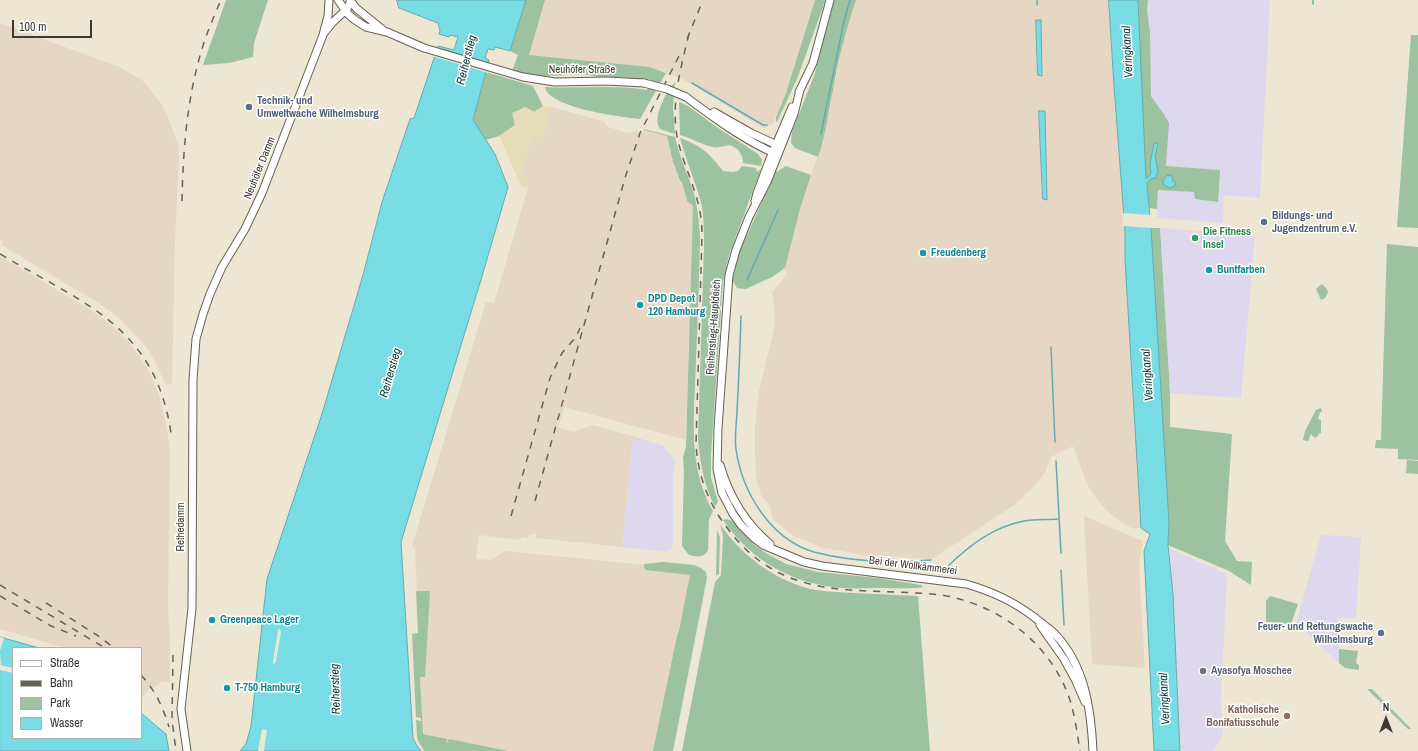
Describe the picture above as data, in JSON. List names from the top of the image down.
{
  "streets": {
    "main road": [
      "Neuhöfer Straße",
      "Neuhöfer Damm",
      "Reiherstieg-Hauptdeich",
      "Rethedamm",
      "Bei der Wollkämmerei"
    ]
  },
  "crossings": [
    ["Neuhöfer Straße", "Neuhöfer Damm"],
    ["Neuhöfer Straße", "Reiherstieg-Hauptdeich"],
    ["Neuhöfer Damm", "Rethedamm"],
    ["Reiherstieg-Hauptdeich", "Bei der Wollkämmerei"]
  ],
  "water": ["Veringkanal", "Reiherstieg"],
  "places": [
    "Technik- und Umweltwache Wilhelmsburg",
    "Bildungs- und Jugendzentrum e.V.",
    "Die Fitness Insel",
    "Freudenberg",
    "Buntfarben",
    "DPD Depot 120 Hamburg",
    "Greenpeace Lager",
    "Feuer- und Rettungswache Wilhelmsburg",
    "Ayasofya Moschee",
    "T-750 Hamburg",
    "Katholische Bonifatiusschule"
  ],
  "legend": [
    "Straße",
    "Bahn",
    "Park",
    "Wasser"
  ],
  "scale_bar": "100 m",
  "north": "top"
}
